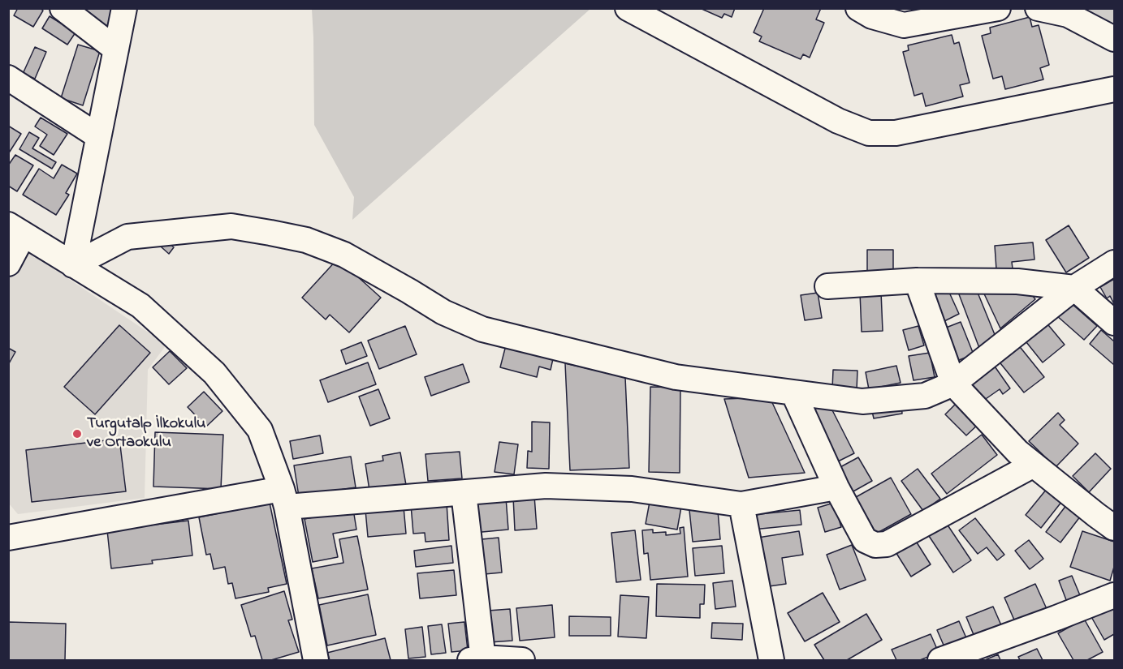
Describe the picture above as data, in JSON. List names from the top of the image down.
{
  "places": ["Turgutalp İlkokulu ve Ortaokulu"]
}
